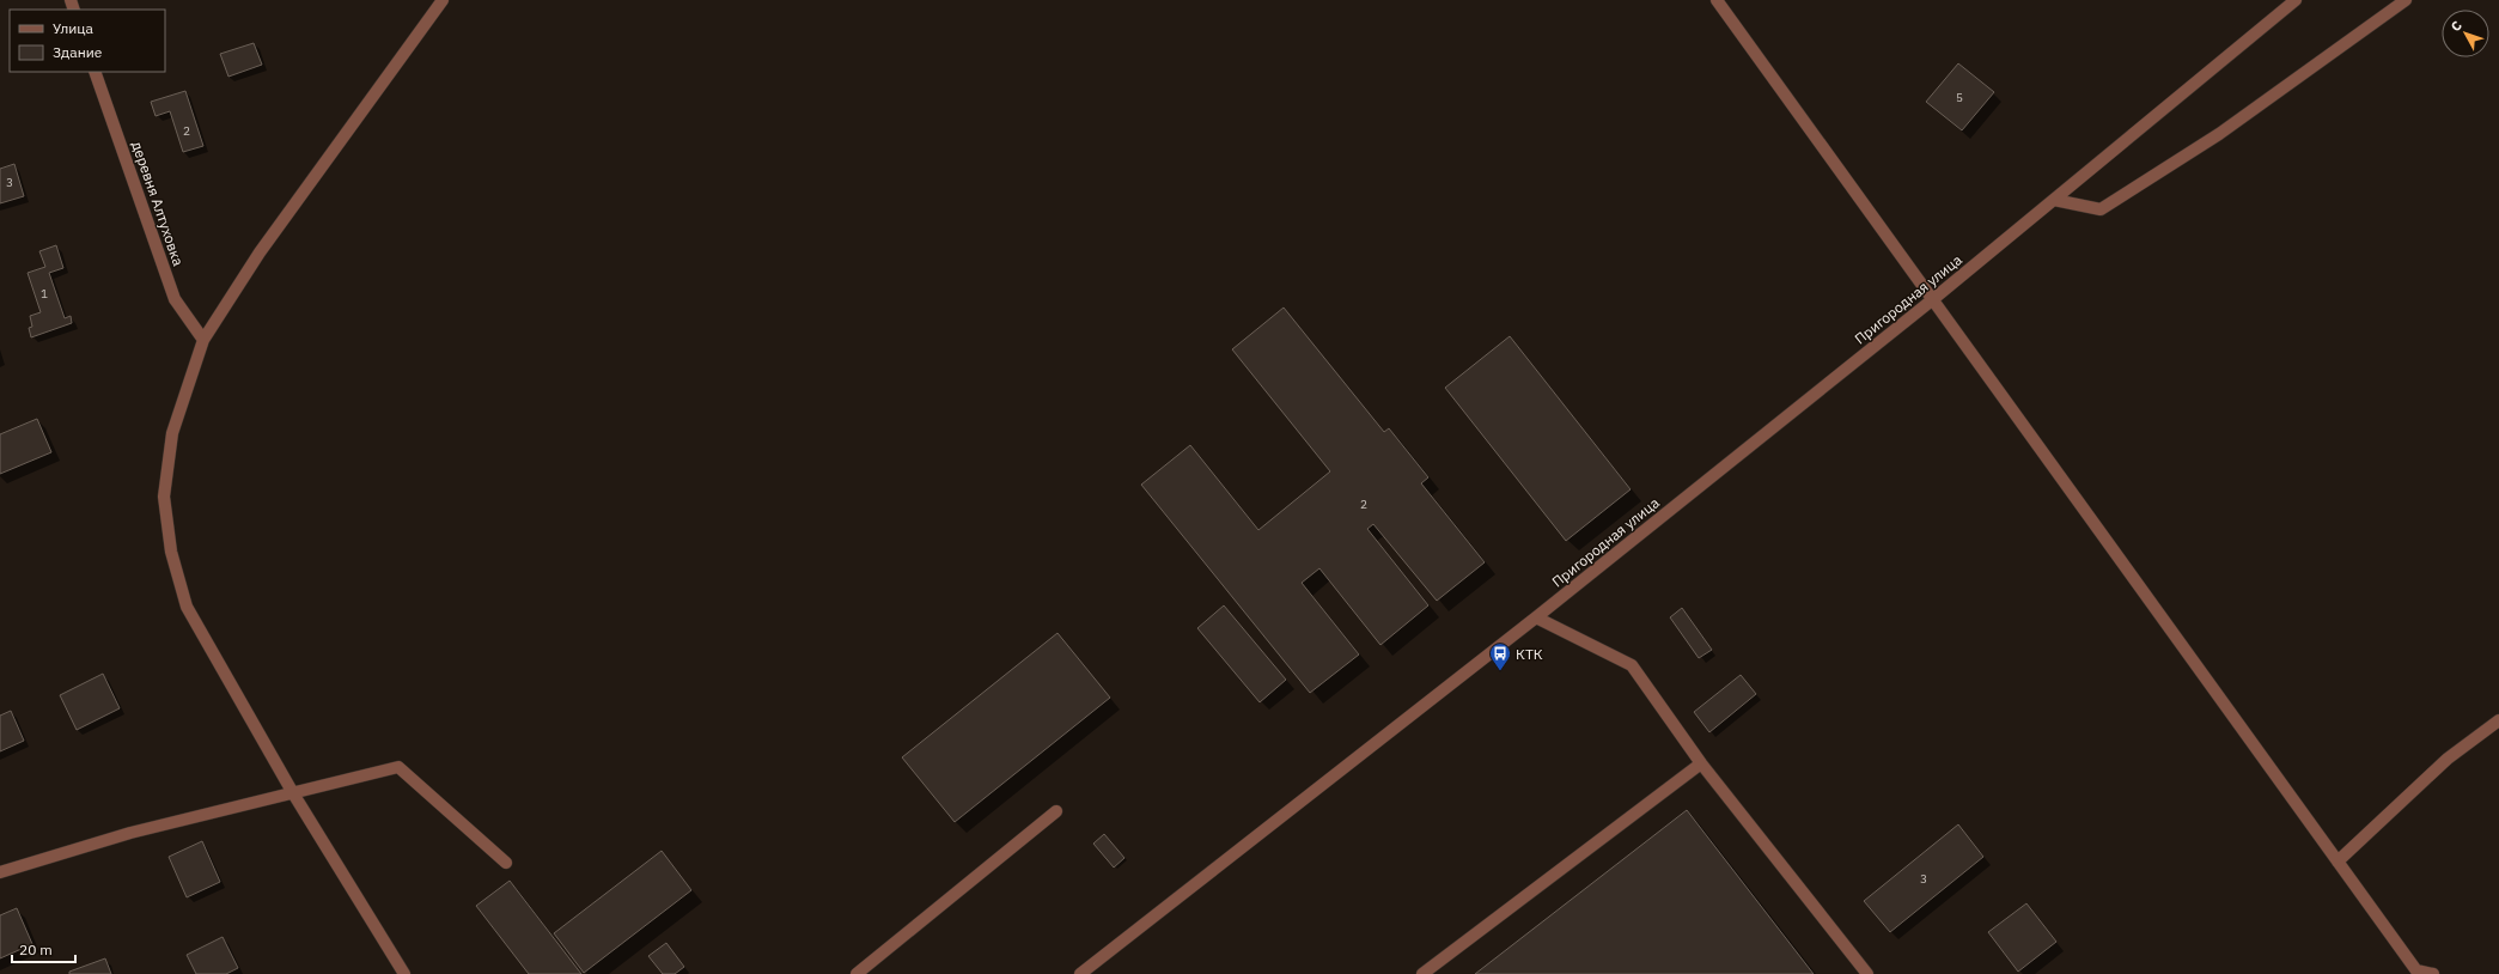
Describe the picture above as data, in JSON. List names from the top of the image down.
{
  "streets": {
    "street": ["деревня Алтуховка", "Пригородная улица"]
  },
  "places": {
    "bus stop": ["КТК"]
  },
  "house_numbers": [
    "5",
    "2",
    "3",
    "1",
    "2",
    "3"
  ],
  "legend": ["Улица", "Здание"],
  "scale_bar": "20 m",
  "north": "top left"
}
